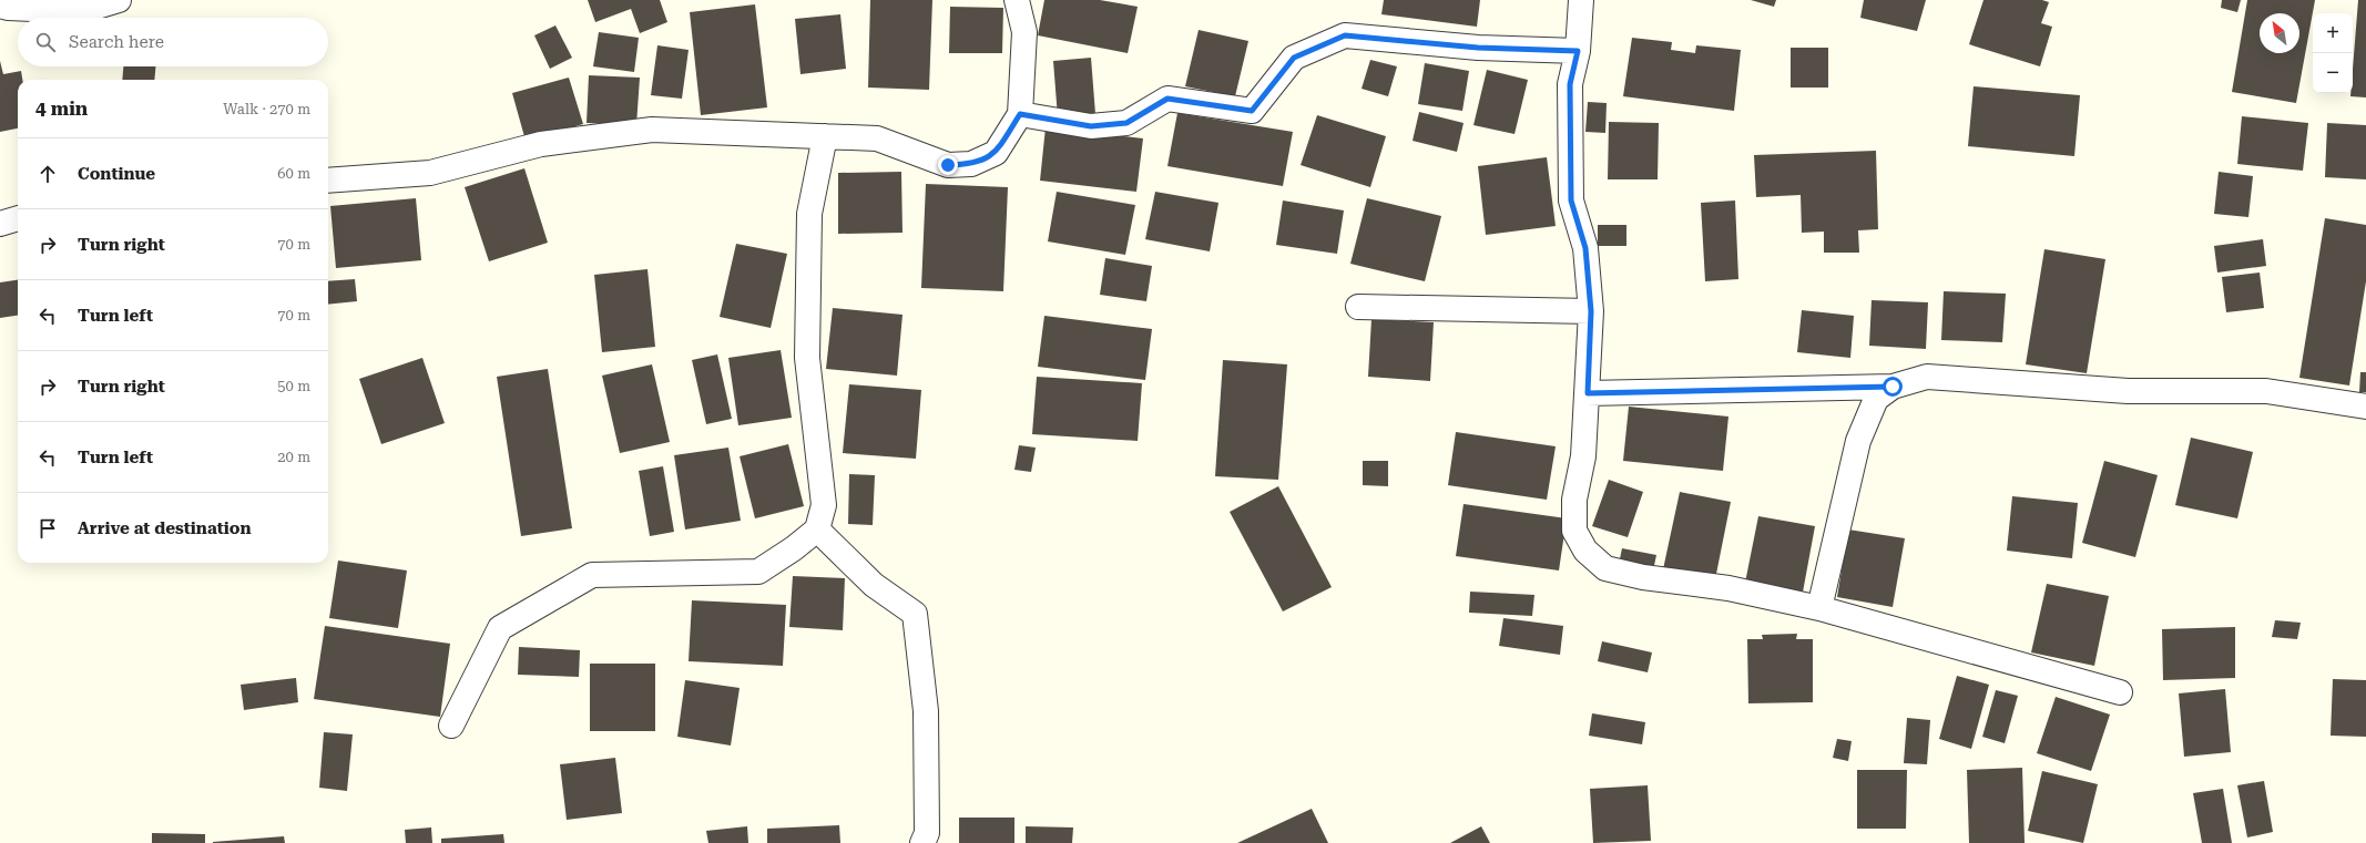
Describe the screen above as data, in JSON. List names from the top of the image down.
{
  "north": "top left",
  "page": {
    "map_buttons": ["+", "−"],
    "search": "Search here",
    "heading": ["4 min", "Walk · 270 m"],
    "list": [
      ["Continue", "60 m"],
      ["Turn right", "70 m"],
      ["Turn left", "70 m"],
      ["Turn right", "50 m"],
      ["Turn left", "20 m"],
      "Arrive at destination"
    ]
  }
}
